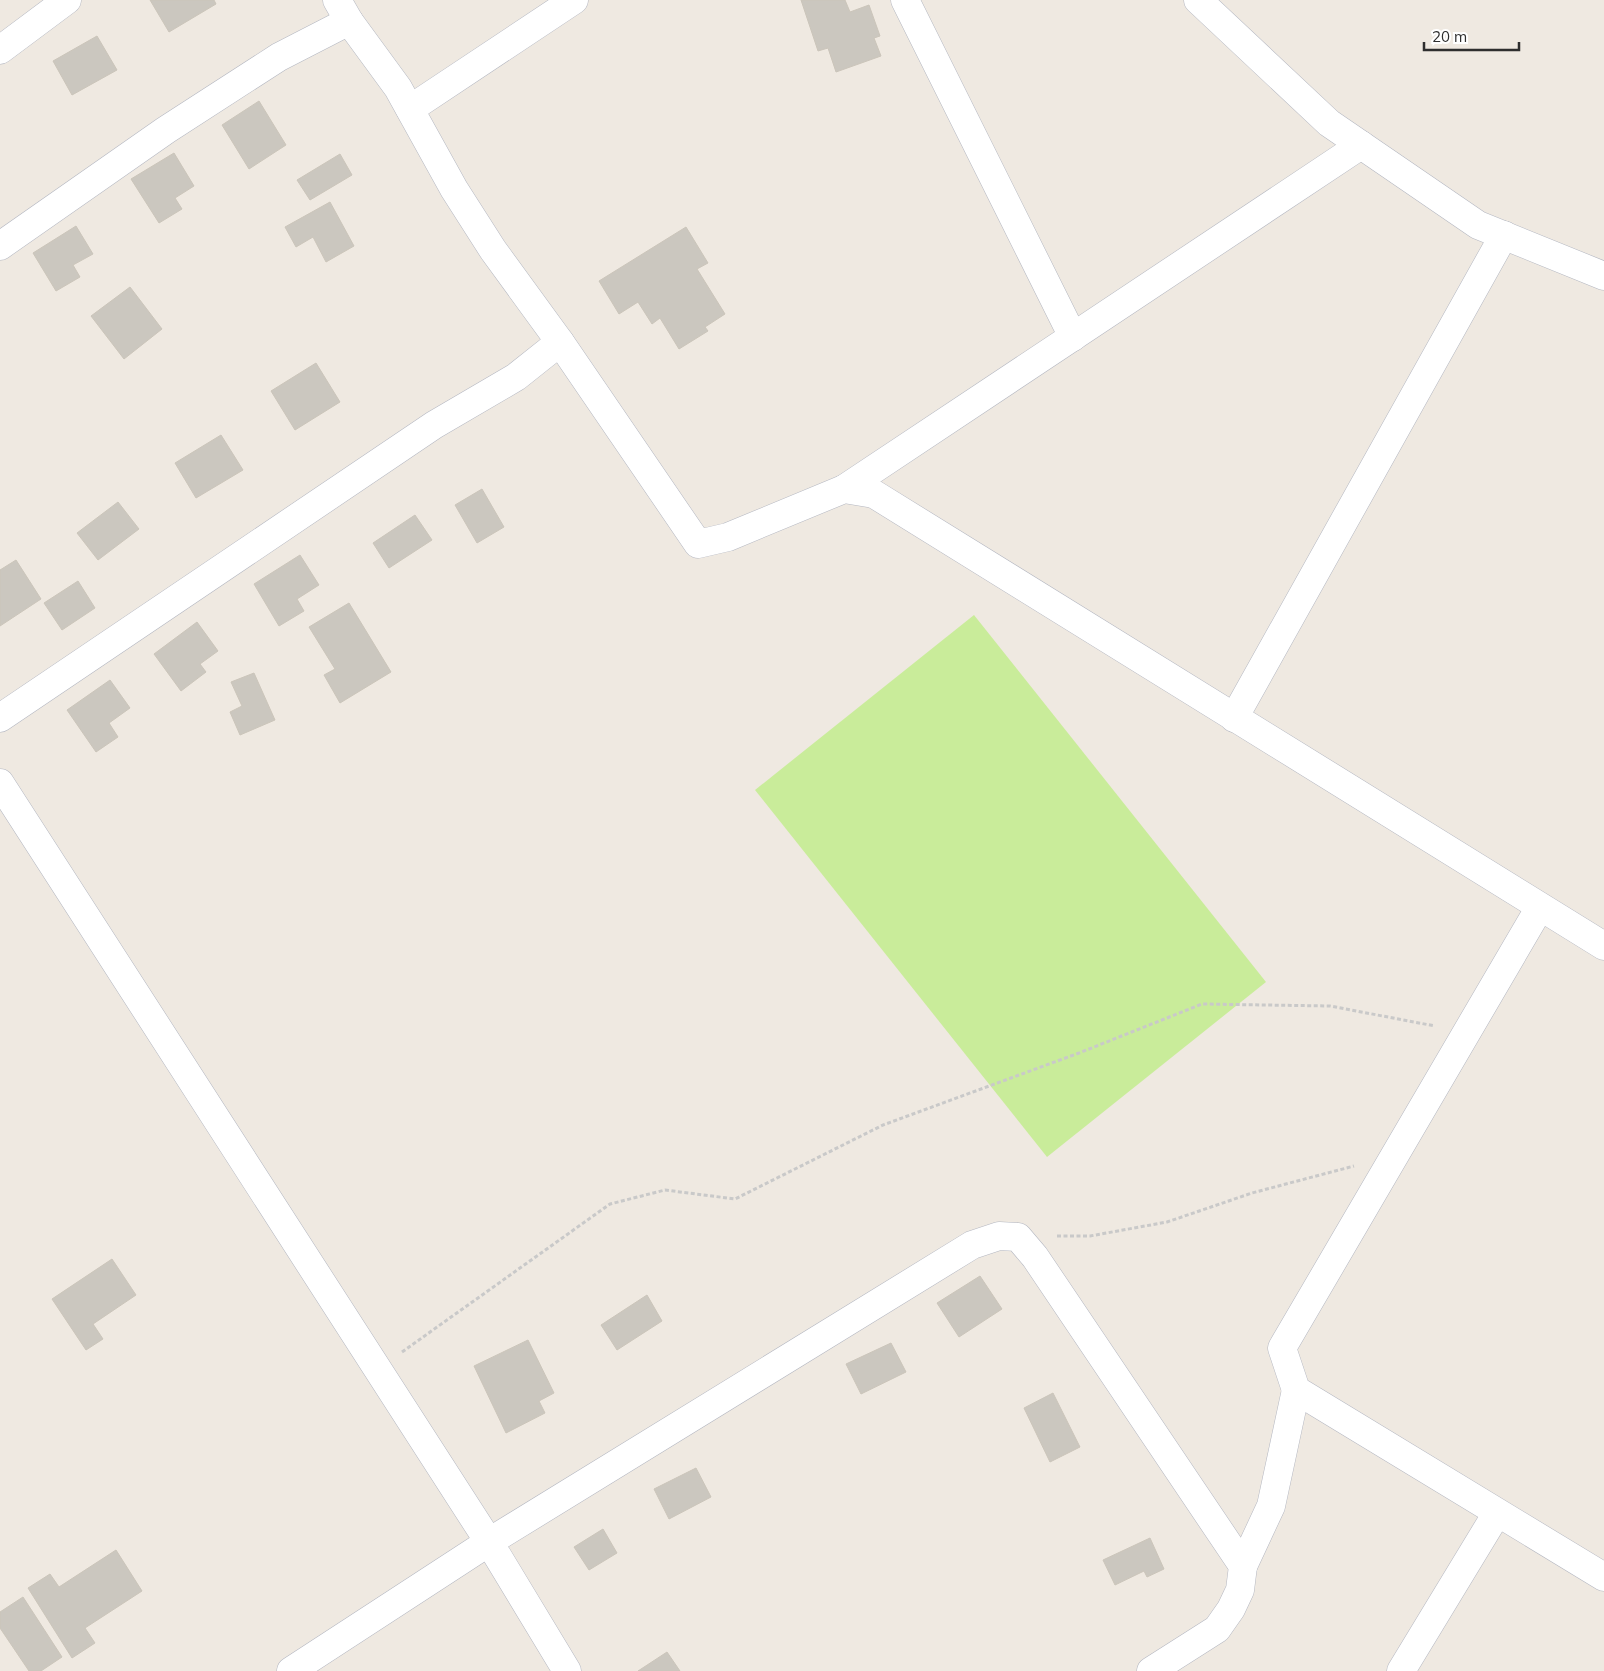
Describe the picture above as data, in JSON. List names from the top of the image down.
{
  "scale_bar": "20 m"
}
